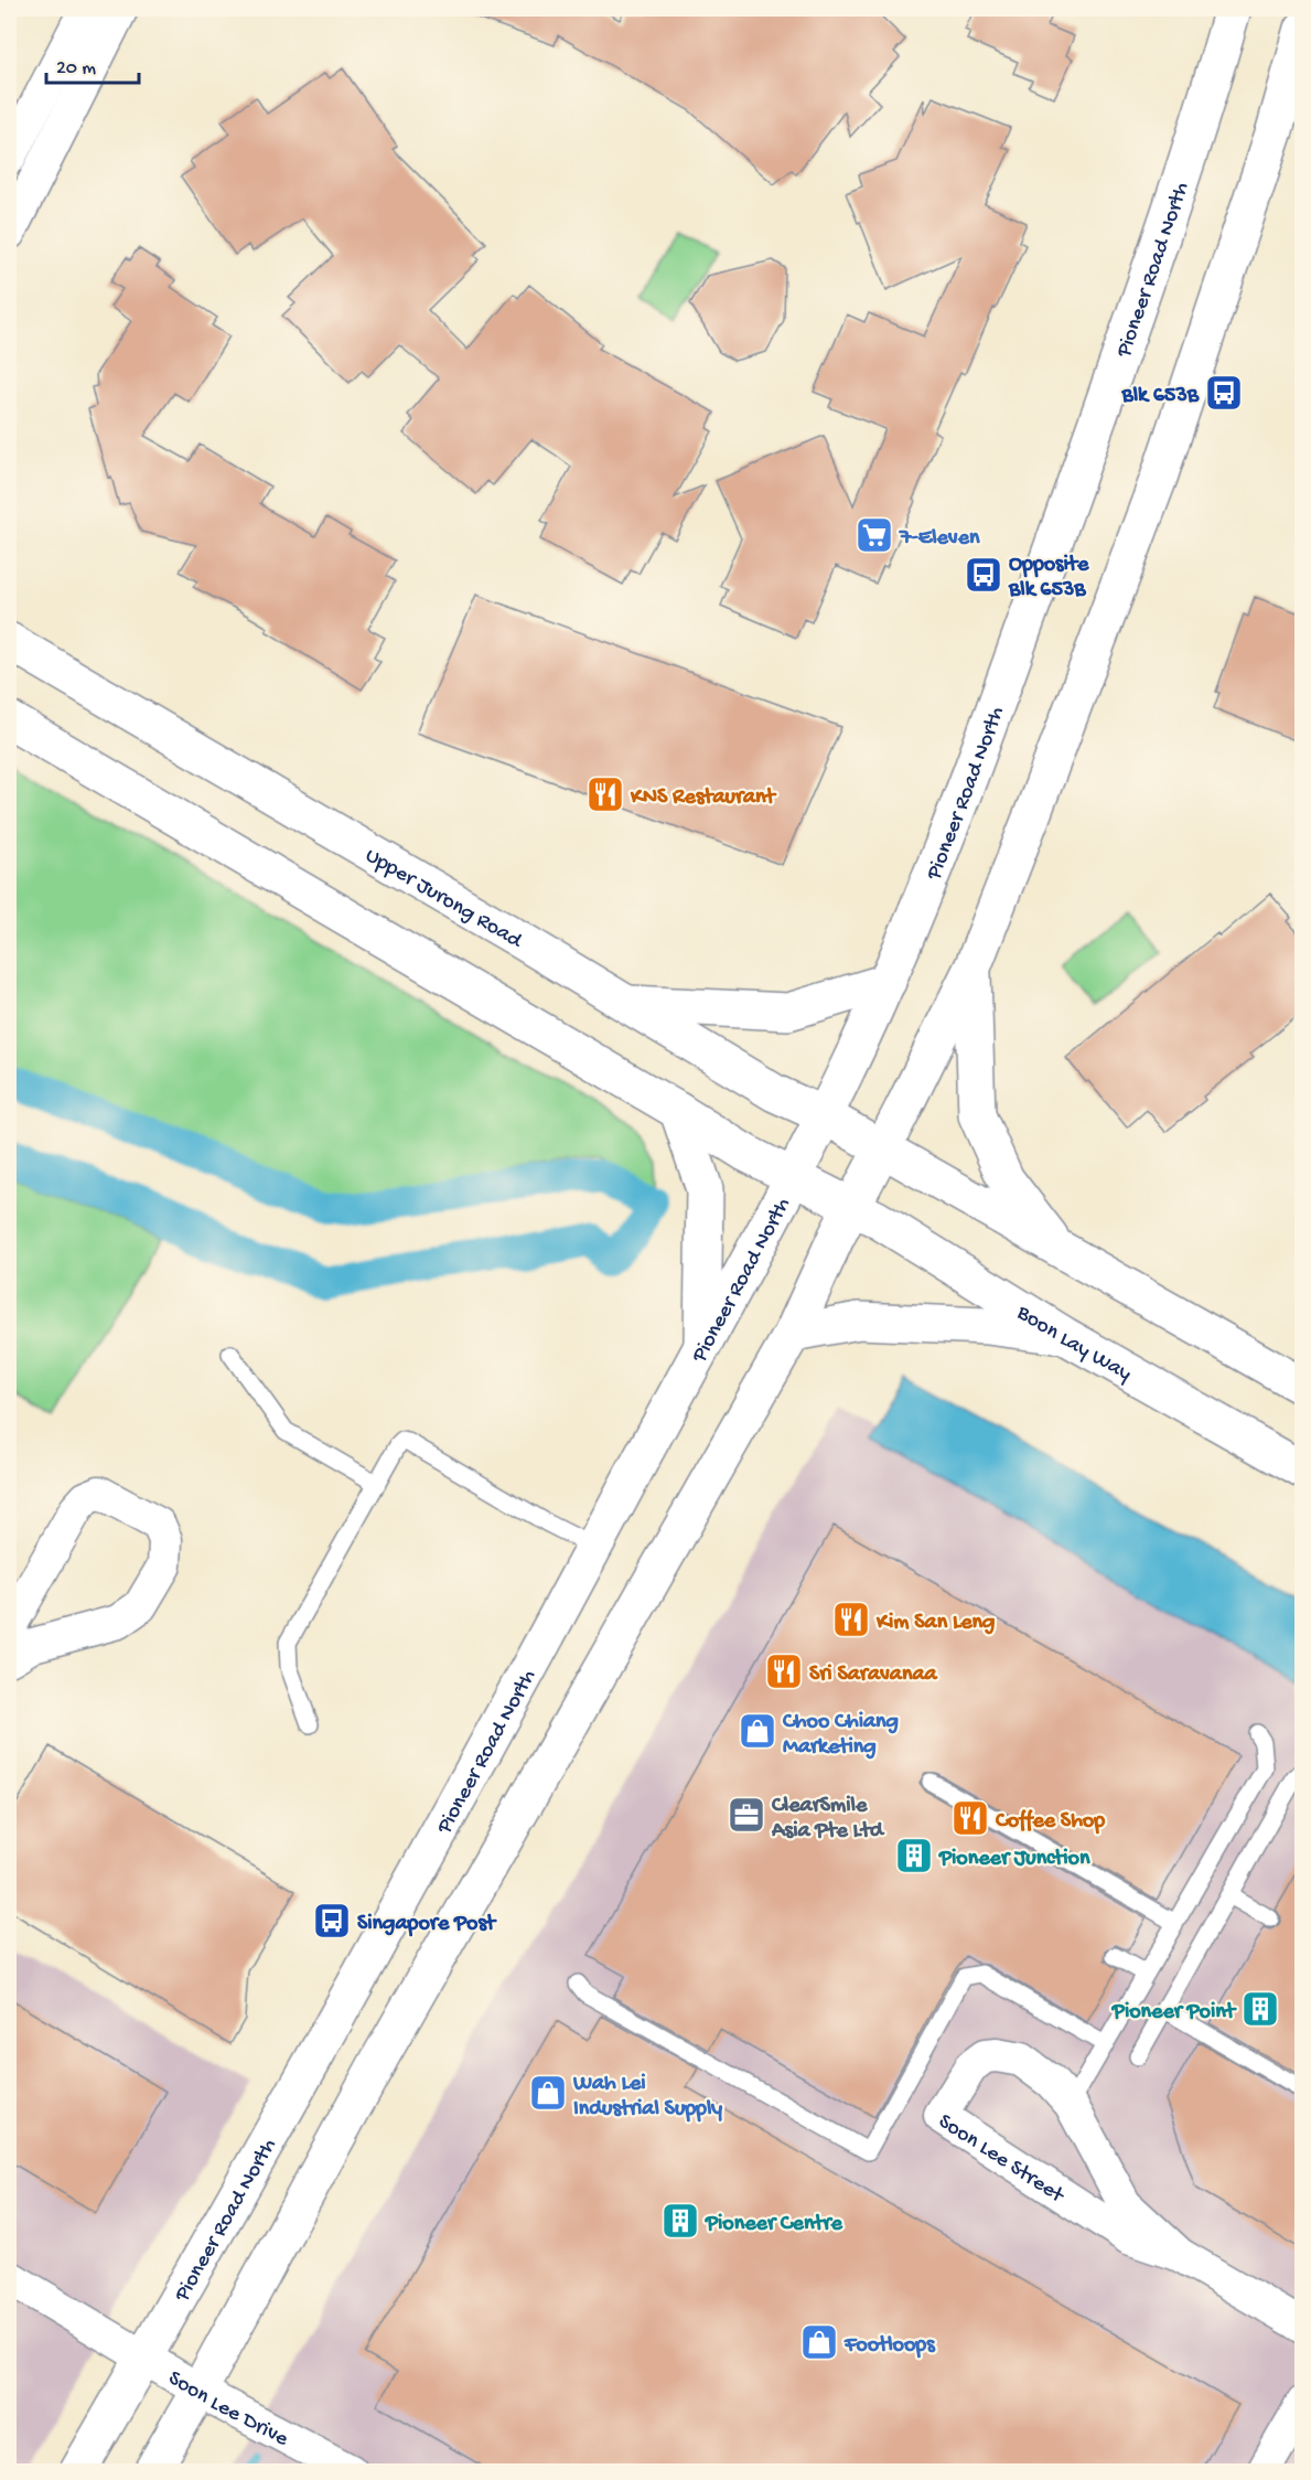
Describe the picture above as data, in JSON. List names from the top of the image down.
{
  "streets": {
    "main road": ["Pioneer Road North", "Upper Jurong Road", "Boon Lay Way"],
    "street": ["Soon Lee Street", "Soon Lee Drive"]
  },
  "crossings": [
    ["Pioneer Road North", "Upper Jurong Road"],
    ["Pioneer Road North", "Soon Lee Drive"]
  ],
  "places": {
    "bus stop": ["Blk 653B", "Opposite Blk 653B", "Singapore Post"],
    "supermarket": ["7-Eleven"],
    "restaurant": [
      "KNS Restaurant",
      "Kim San Leng",
      "Sri Saravanaa",
      "Coffee Shop"
    ],
    "shop": ["Choo Chiang Marketing", "Wah Lei Industrial Supply", "Footloops"],
    "office": ["ClearSmile Asia Pte Ltd"],
    "building": ["Pioneer Junction", "Pioneer Point", "Pioneer Centre"]
  },
  "scale_bar": "20 m"
}
